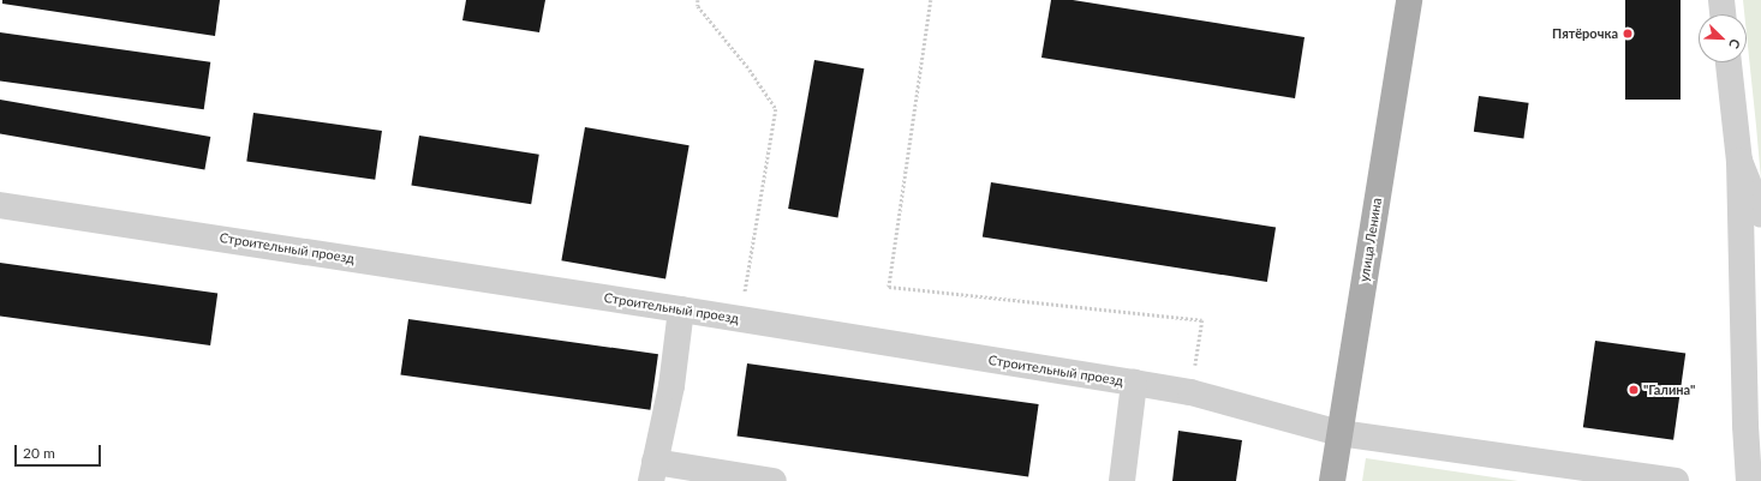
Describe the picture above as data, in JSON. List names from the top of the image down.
{
  "streets": {
    "main road": ["улица Ленина"],
    "street": ["Строительный проезд"]
  },
  "crossings": [
    ["улица Ленина", "Строительный проезд"]
  ],
  "places": ["Пятёрочка", "\"Галина\""],
  "scale_bar": "20 m",
  "north": "bottom right"
}
